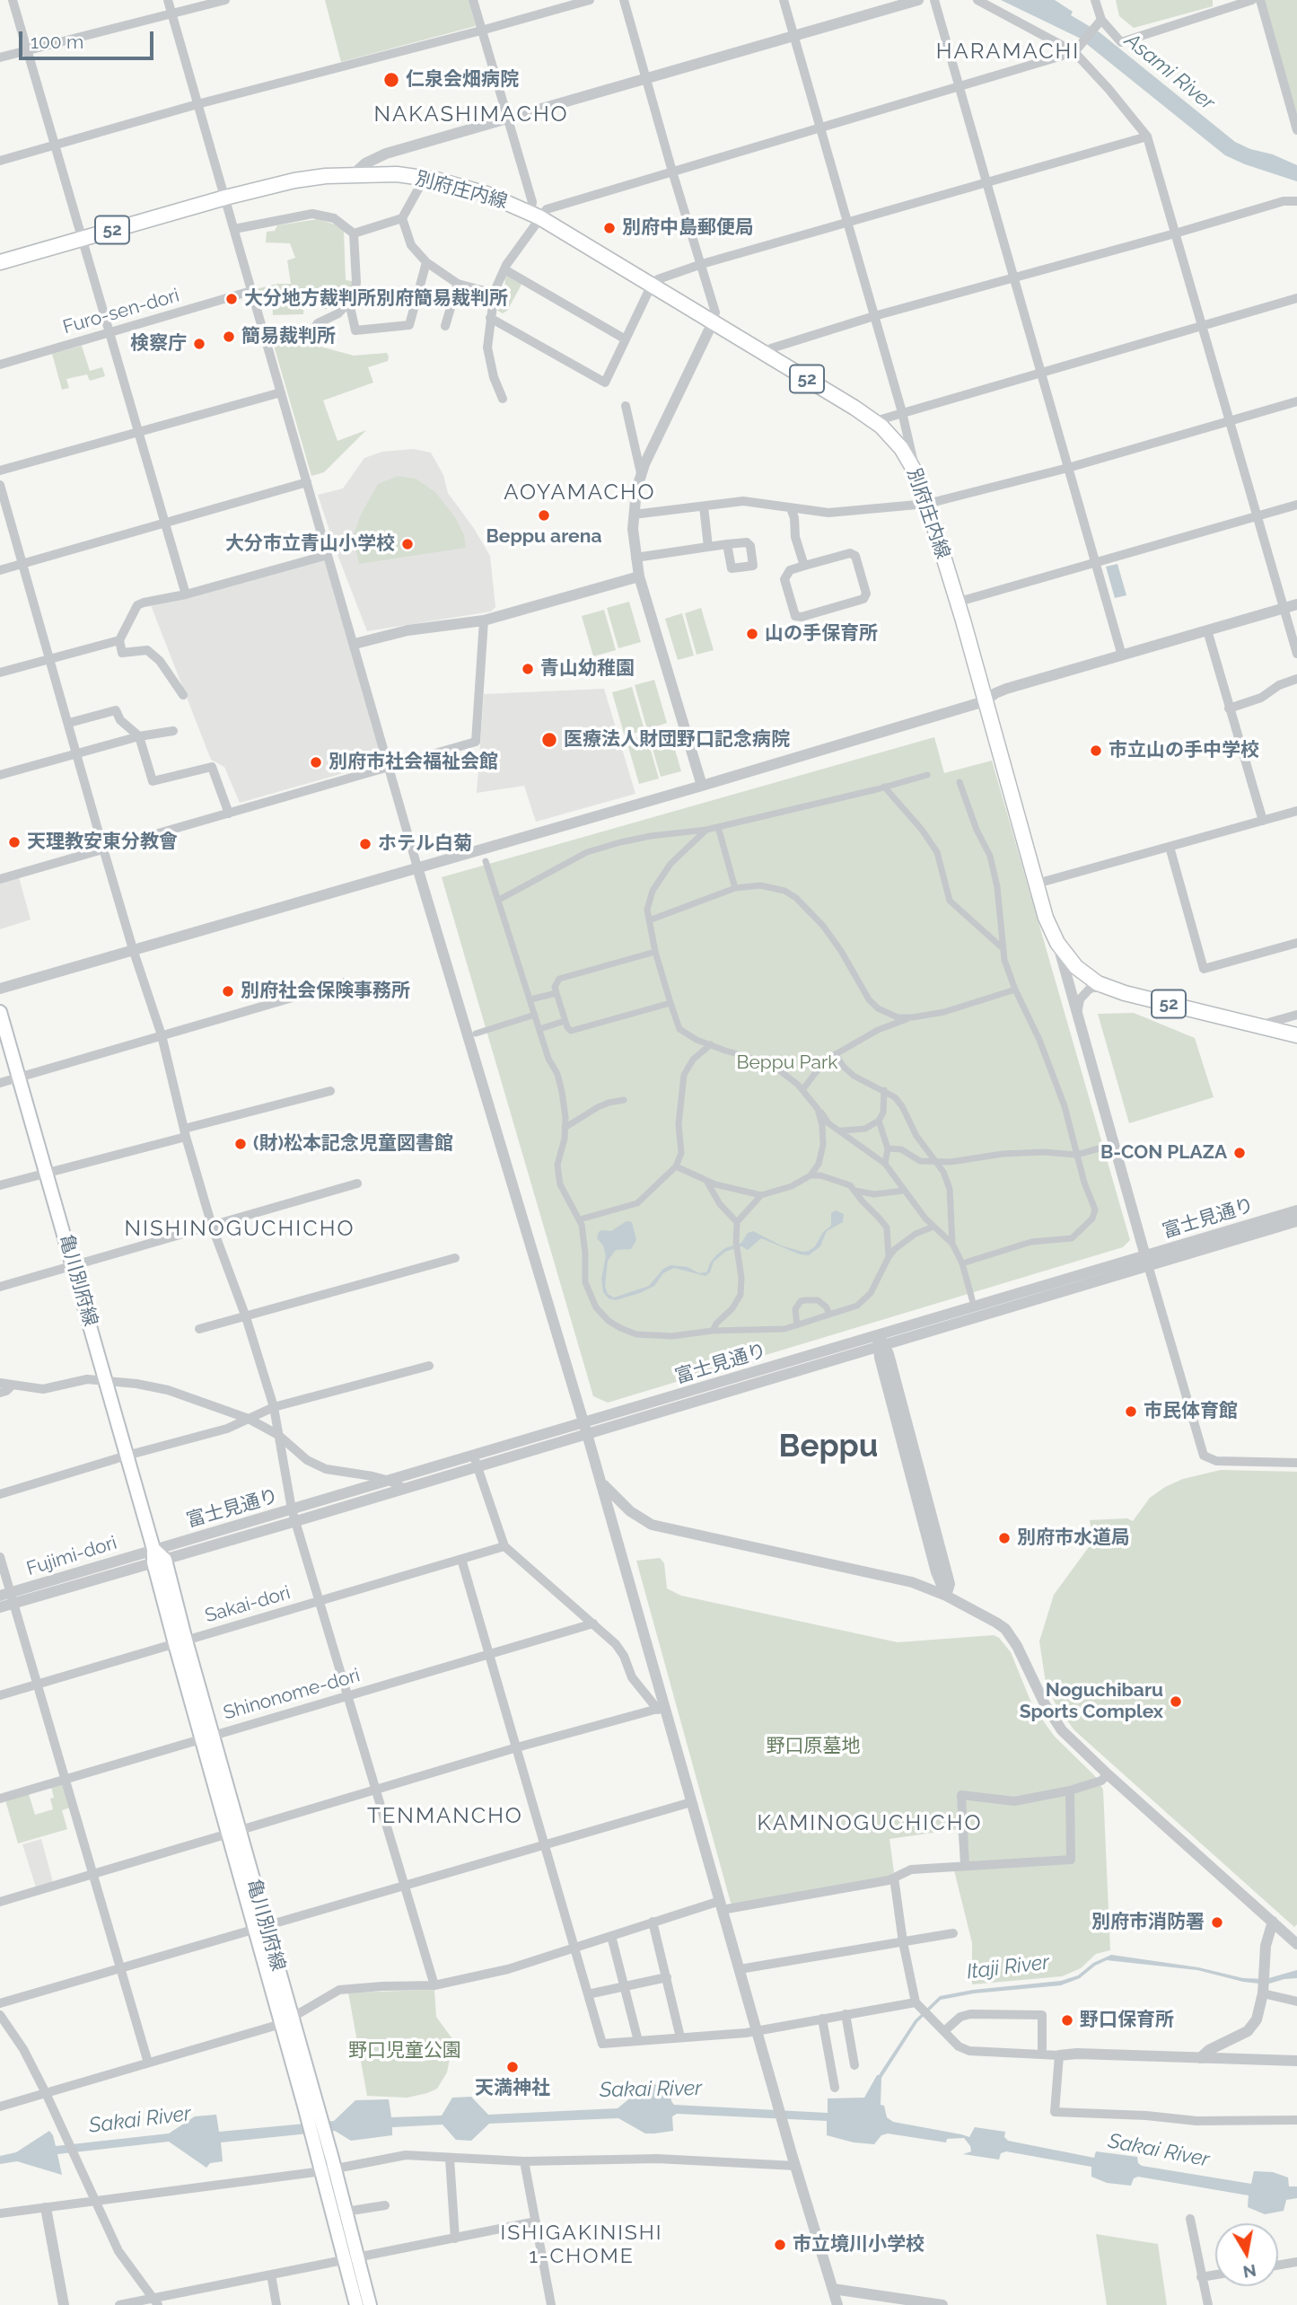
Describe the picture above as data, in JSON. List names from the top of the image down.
{
  "streets": {
    "main road": ["別府庄内線", "52", "亀川別府線"],
    "street": [
      "Furo-sen-dori",
      "富士見通り",
      "Fujimi-dori",
      "Sakai-dori",
      "Shinonome-dori"
    ]
  },
  "crossings": [
    ["別府庄内線", "52"],
    ["富士見通り", "亀川別府線"],
    ["富士見通り", "Fujimi-dori"],
    ["亀川別府線", "Fujimi-dori"],
    ["亀川別府線", "Sakai-dori"],
    ["亀川別府線", "Shinonome-dori"]
  ],
  "districts": [
    "HARAMACHI",
    "NAKASHIMACHO",
    "AOYAMACHO",
    "NISHINOGUCHICHO",
    "Beppu",
    "TENMANCHO",
    "KAMINOGUCHICHO",
    "ISHIGAKINISHI 1-CHOME"
  ],
  "water": ["Asami River", "Itaji River", "Sakai River"],
  "parks": ["Beppu Park", "野口原墓地", "野口児童公園"],
  "places": [
    "仁泉会畑病院",
    "別府中島郵便局",
    "大分地方裁判所別府簡易裁判所",
    "簡易裁判所",
    "検察庁",
    "Beppu arena",
    "大分市立青山小学校",
    "山の手保育所",
    "青山幼稚園",
    "医療法人財団野口記念病院",
    "市立山の手中学校",
    "別府市社会福祉会館",
    "天理教安東分教會",
    "ホテル白菊",
    "別府社会保険事務所",
    "(財)松本記念児童図書館",
    "B-CON PLAZA",
    "市民体育館",
    "別府市水道局",
    "Noguchibaru Sports Complex",
    "別府市消防署",
    "野口保育所",
    "天満神社",
    "市立境川小学校"
  ],
  "scale_bar": "100 m",
  "north": "bottom"
}
